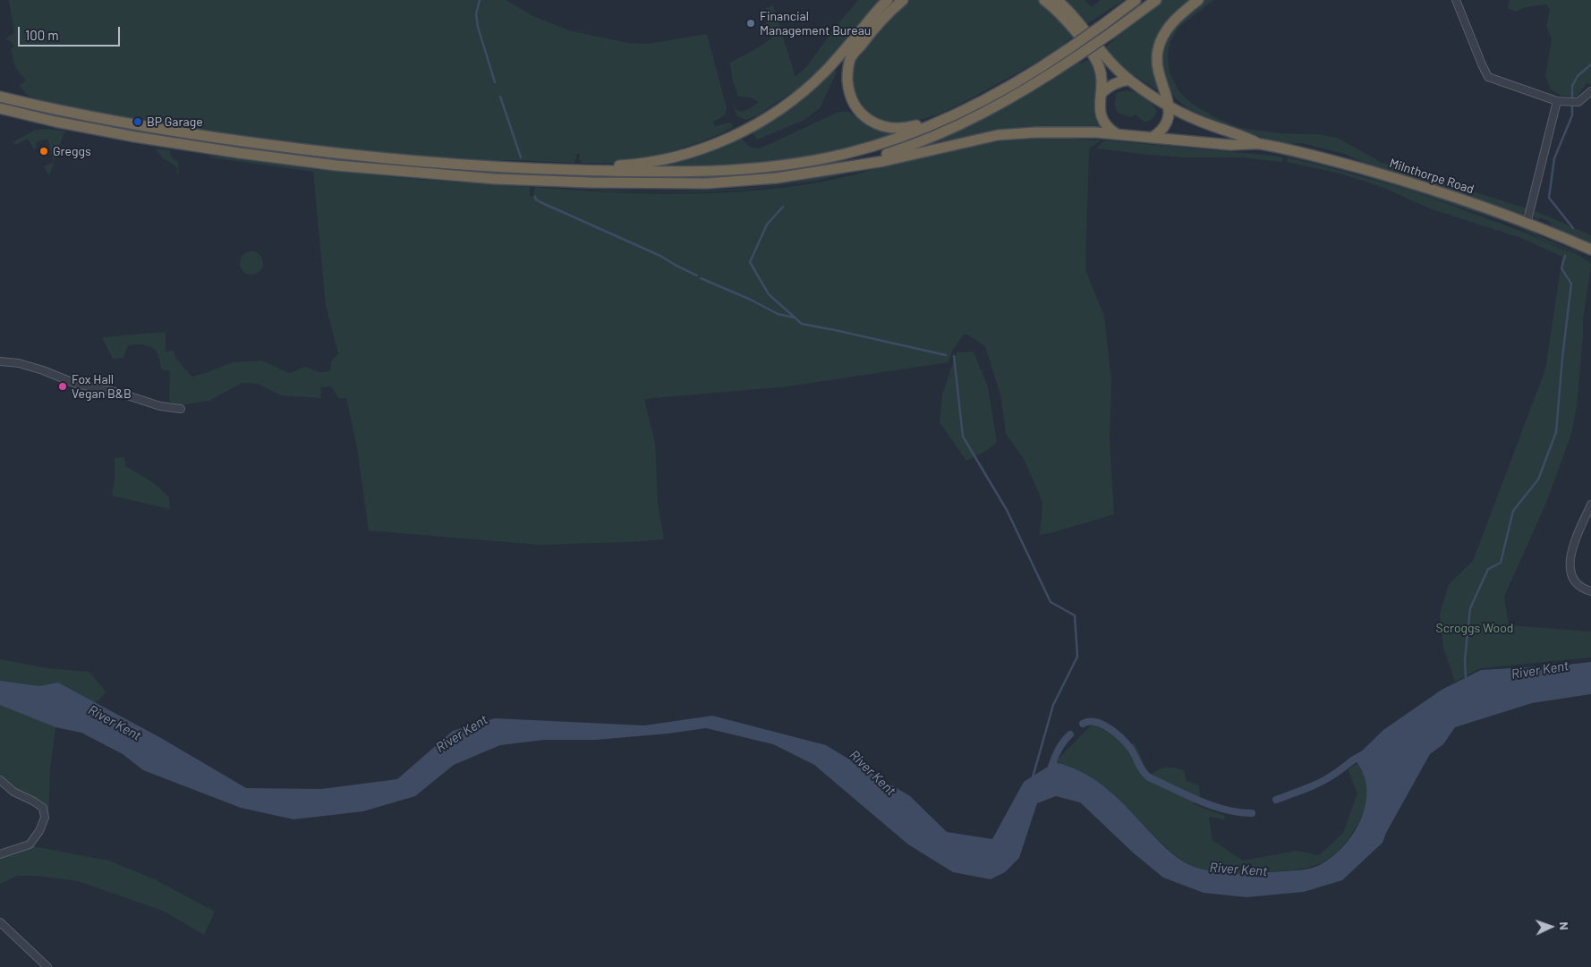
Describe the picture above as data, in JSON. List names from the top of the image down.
{
  "streets": {
    "highway": ["Milnthorpe Road"]
  },
  "water": ["River Kent"],
  "parks": ["Scroggs Wood"],
  "places": [
    "Financial Management Bureau",
    "BP Garage",
    "Greggs",
    "Fox Hall Vegan B&B"
  ],
  "scale_bar": "100 m",
  "north": "right"
}
